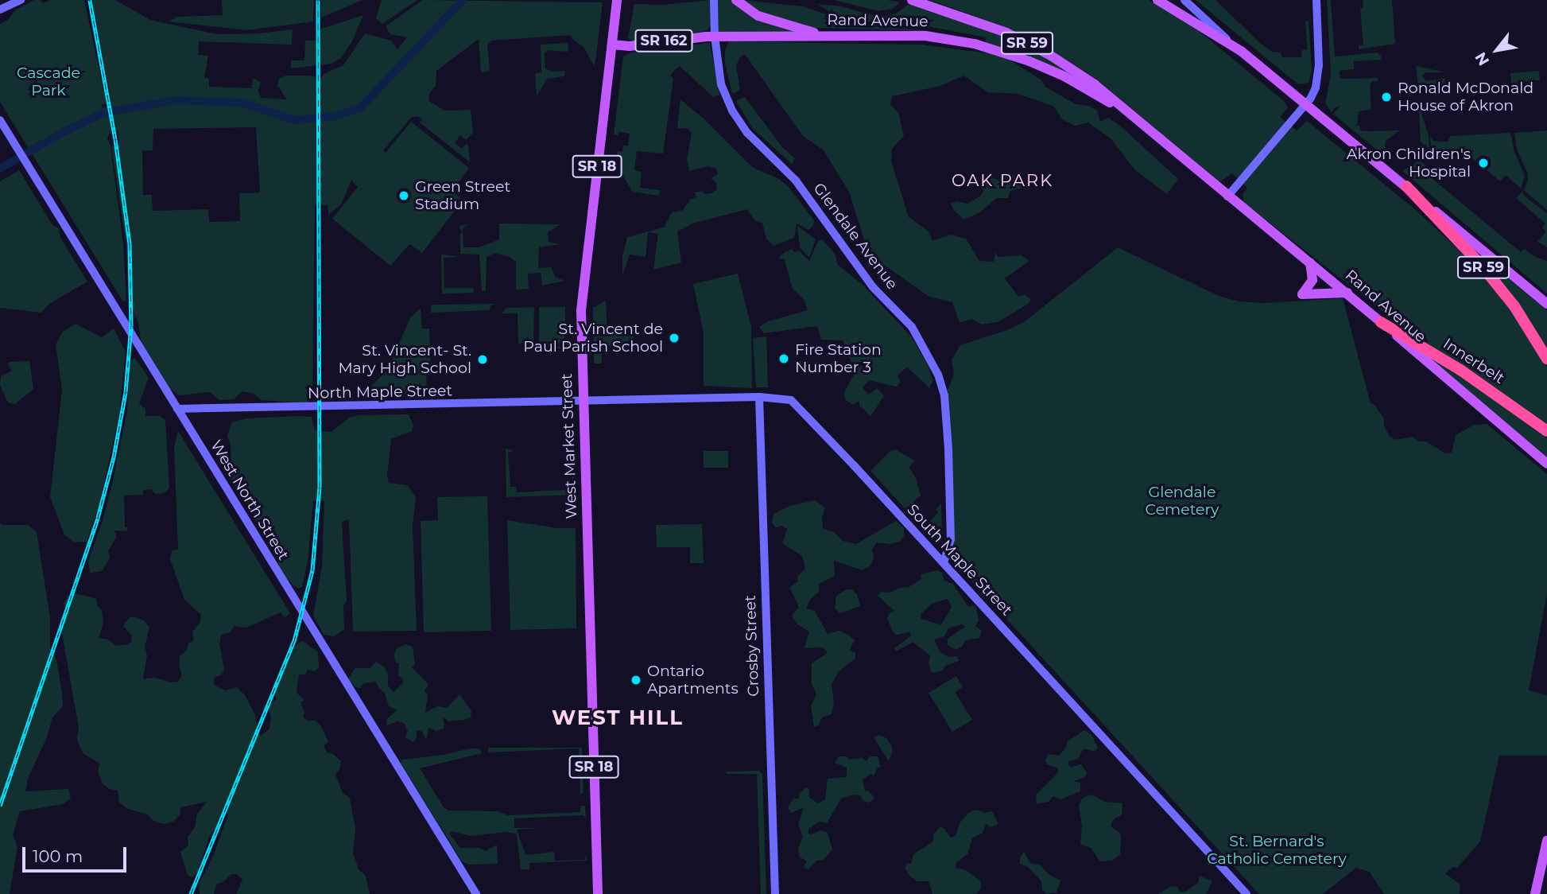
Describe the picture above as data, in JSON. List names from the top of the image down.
{
  "streets": {
    "highway": ["SR 59", "Innerbelt"],
    "main road": [
      "Rand Avenue",
      "SR 162",
      "SR 18",
      "West Market Street"
    ],
    "street": [
      "Glendale Avenue",
      "North Maple Street",
      "West North Street",
      "South Maple Street",
      "Crosby Street"
    ]
  },
  "crossings": [
    ["Rand Avenue", "SR 59"],
    ["Rand Avenue", "Glendale Avenue"],
    ["Rand Avenue", "Innerbelt"],
    ["Rand Avenue", "West Market Street"],
    ["Glendale Avenue", "South Maple Street"],
    ["North Maple Street", "West Market Street"],
    ["North Maple Street", "West North Street"],
    ["North Maple Street", "South Maple Street"],
    ["West Market Street", "South Maple Street"],
    ["South Maple Street", "Crosby Street"]
  ],
  "districts": ["OAK PARK", "WEST HILL"],
  "parks": ["Cascade Park", "Glendale Cemetery", "St. Bernard's Catholic Cemetery"],
  "places": [
    "Ronald McDonald House of Akron",
    "Akron Children's Hospital",
    "Green Street Stadium",
    "St. Vincent de Paul Parish School",
    "Fire Station Number 3",
    "St. Vincent- St. Mary High School",
    "Ontario Apartments"
  ],
  "scale_bar": "100 m",
  "north": "bottom left"
}
